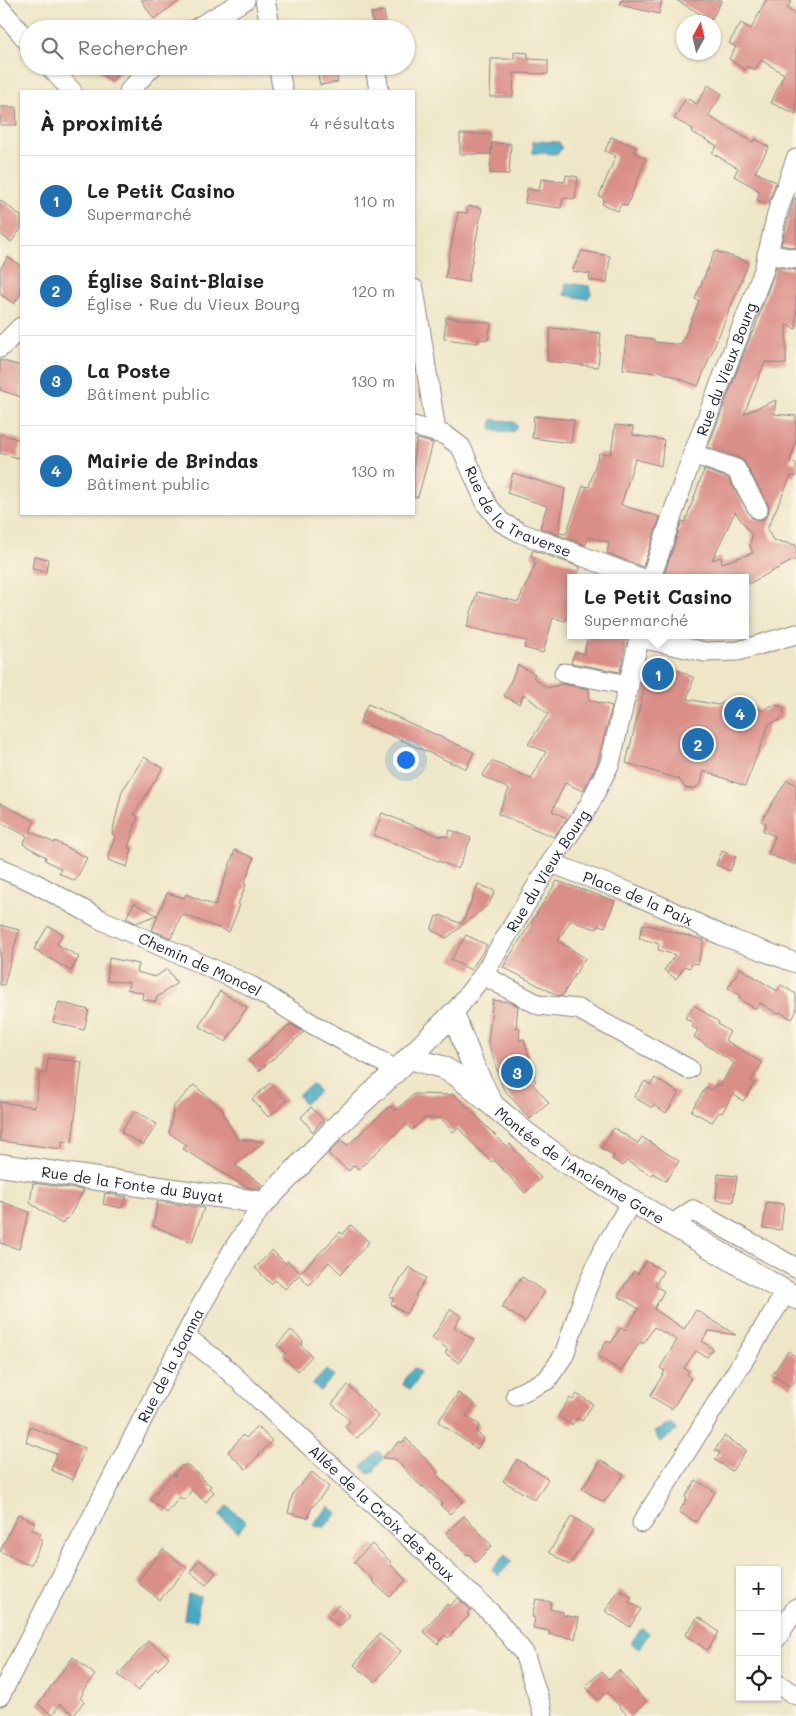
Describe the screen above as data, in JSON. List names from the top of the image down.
{
  "streets": {
    "street": [
      "Rue du Vieux Bourg",
      "Rue de la Traverse",
      "Place de la Paix",
      "Chemin de Moncel",
      "Montée de l'Ancienne Gare",
      "Rue de la Fonte du Buyat",
      "Rue de la Joanna",
      "Allée de la Croix des Roux"
    ]
  },
  "crossings": [
    ["Rue du Vieux Bourg", "Place de la Paix"],
    ["Rue du Vieux Bourg", "Chemin de Moncel"],
    ["Rue du Vieux Bourg", "Montée de l'Ancienne Gare"],
    ["Rue du Vieux Bourg", "Rue de la Joanna"],
    ["Chemin de Moncel", "Montée de l'Ancienne Gare"],
    ["Chemin de Moncel", "Rue de la Joanna"],
    ["Montée de l'Ancienne Gare", "Rue de la Joanna"],
    ["Rue de la Fonte du Buyat", "Rue de la Joanna"],
    ["Rue de la Joanna", "Allée de la Croix des Roux"]
  ],
  "north": "top",
  "page": {
    "search": "Rechercher",
    "heading": ["À proximité", "4 résultats"],
    "list": [
      {
        "mark": "1",
        "name": "Le Petit Casino",
        "note": "Supermarché",
        "value": "110 m"
      },
      {
        "mark": "2",
        "name": "Église Saint-Blaise",
        "note": "Église · Rue du Vieux Bourg",
        "value": "120 m"
      },
      {
        "mark": "3",
        "name": "La Poste",
        "note": "Bâtiment public",
        "value": "130 m"
      },
      {
        "mark": "4",
        "name": "Mairie de Brindas",
        "note": "Bâtiment public",
        "value": "130 m"
      }
    ],
    "popup": ["Le Petit Casino", "Supermarché"],
    "pins": [
      "1",
      "4",
      "2",
      "3"
    ],
    "map_buttons": ["+", "−"]
  }
}
